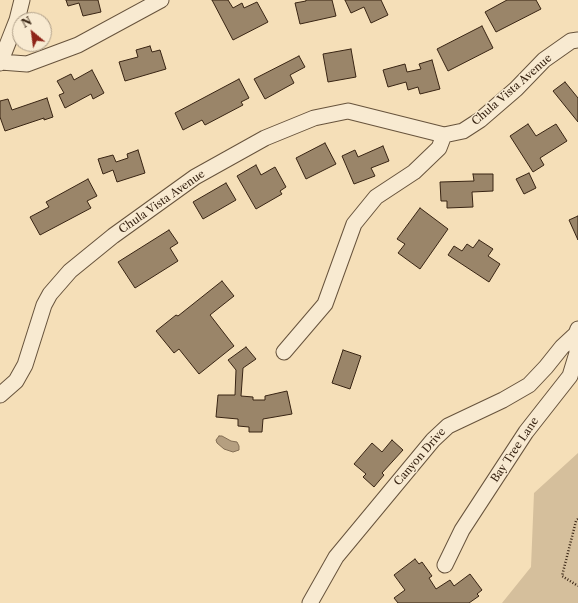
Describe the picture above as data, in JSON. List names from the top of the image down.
{
  "streets": {
    "street": ["Chula Vista Avenue", "Bay Tree Lane", "Canyon Drive"]
  },
  "crossings": [
    ["Bay Tree Lane", "Canyon Drive"]
  ],
  "north": "top left"
}
